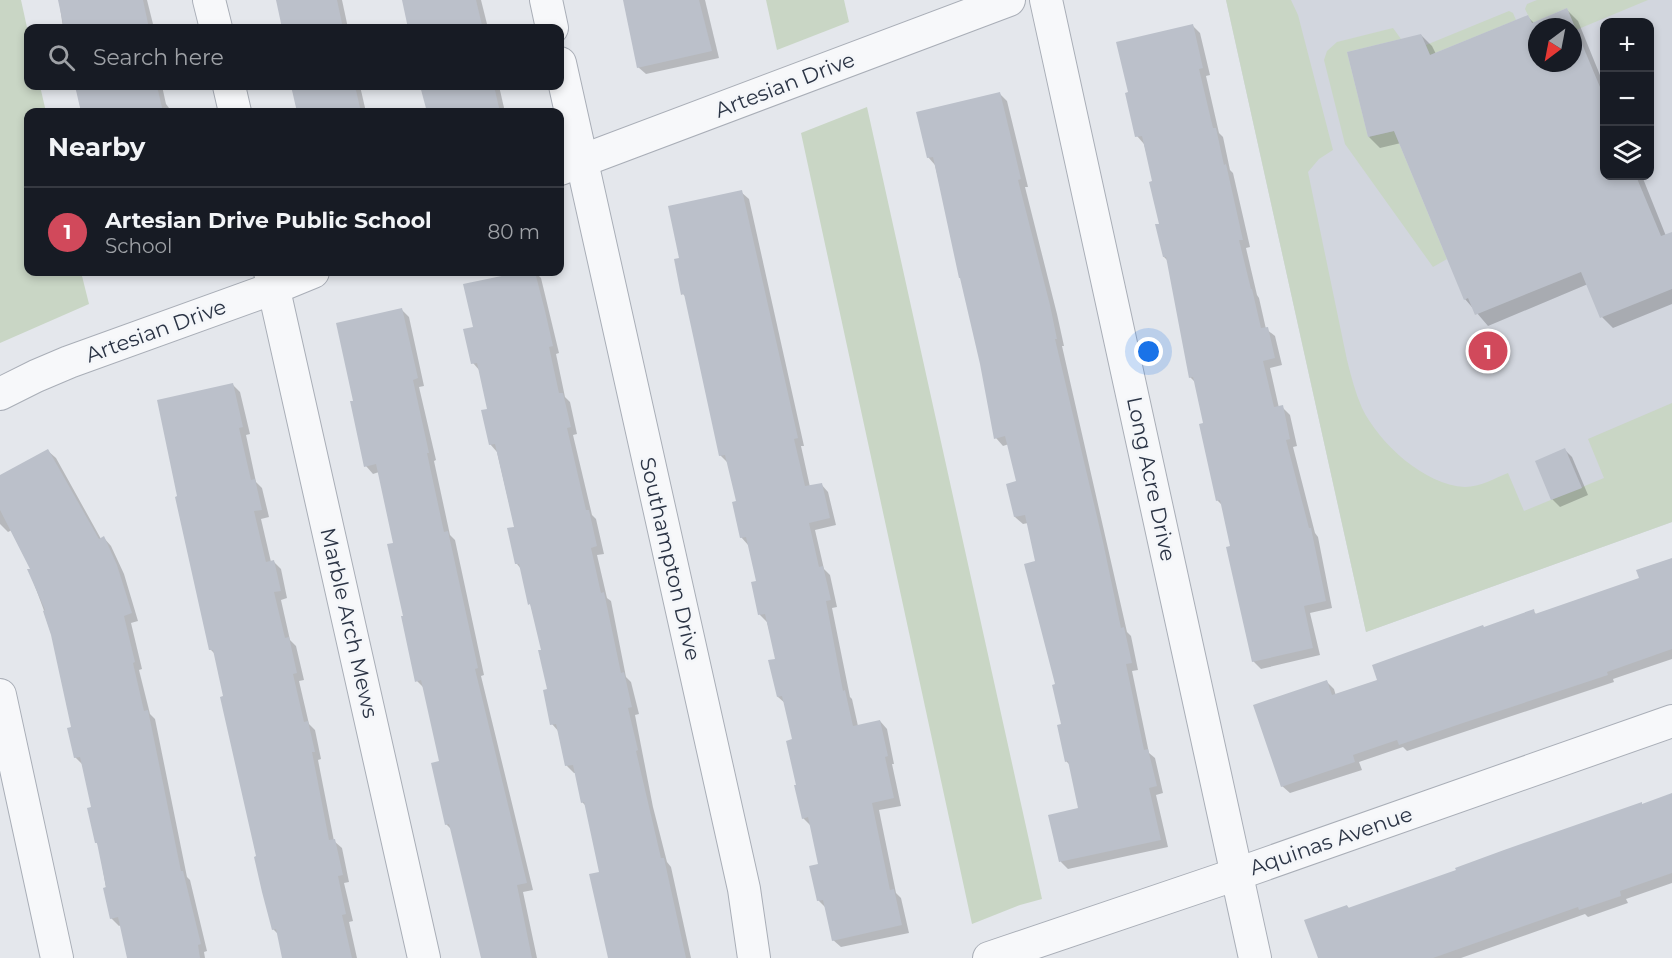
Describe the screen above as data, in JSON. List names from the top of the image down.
{
  "streets": {
    "street": [
      "Artesian Drive",
      "Long Acre Drive",
      "Southampton Drive",
      "Marble Arch Mews",
      "Aquinas Avenue"
    ]
  },
  "crossings": [
    ["Artesian Drive", "Southampton Drive"],
    ["Artesian Drive", "Marble Arch Mews"],
    ["Long Acre Drive", "Aquinas Avenue"]
  ],
  "north": "bottom left",
  "page": {
    "map_buttons": ["+", "−"],
    "search": "Search here",
    "heading": "Nearby",
    "list": [
      {
        "mark": "1",
        "name": "Artesian Drive Public School",
        "note": "School",
        "value": "80 m"
      }
    ],
    "pins": "1"
  }
}
